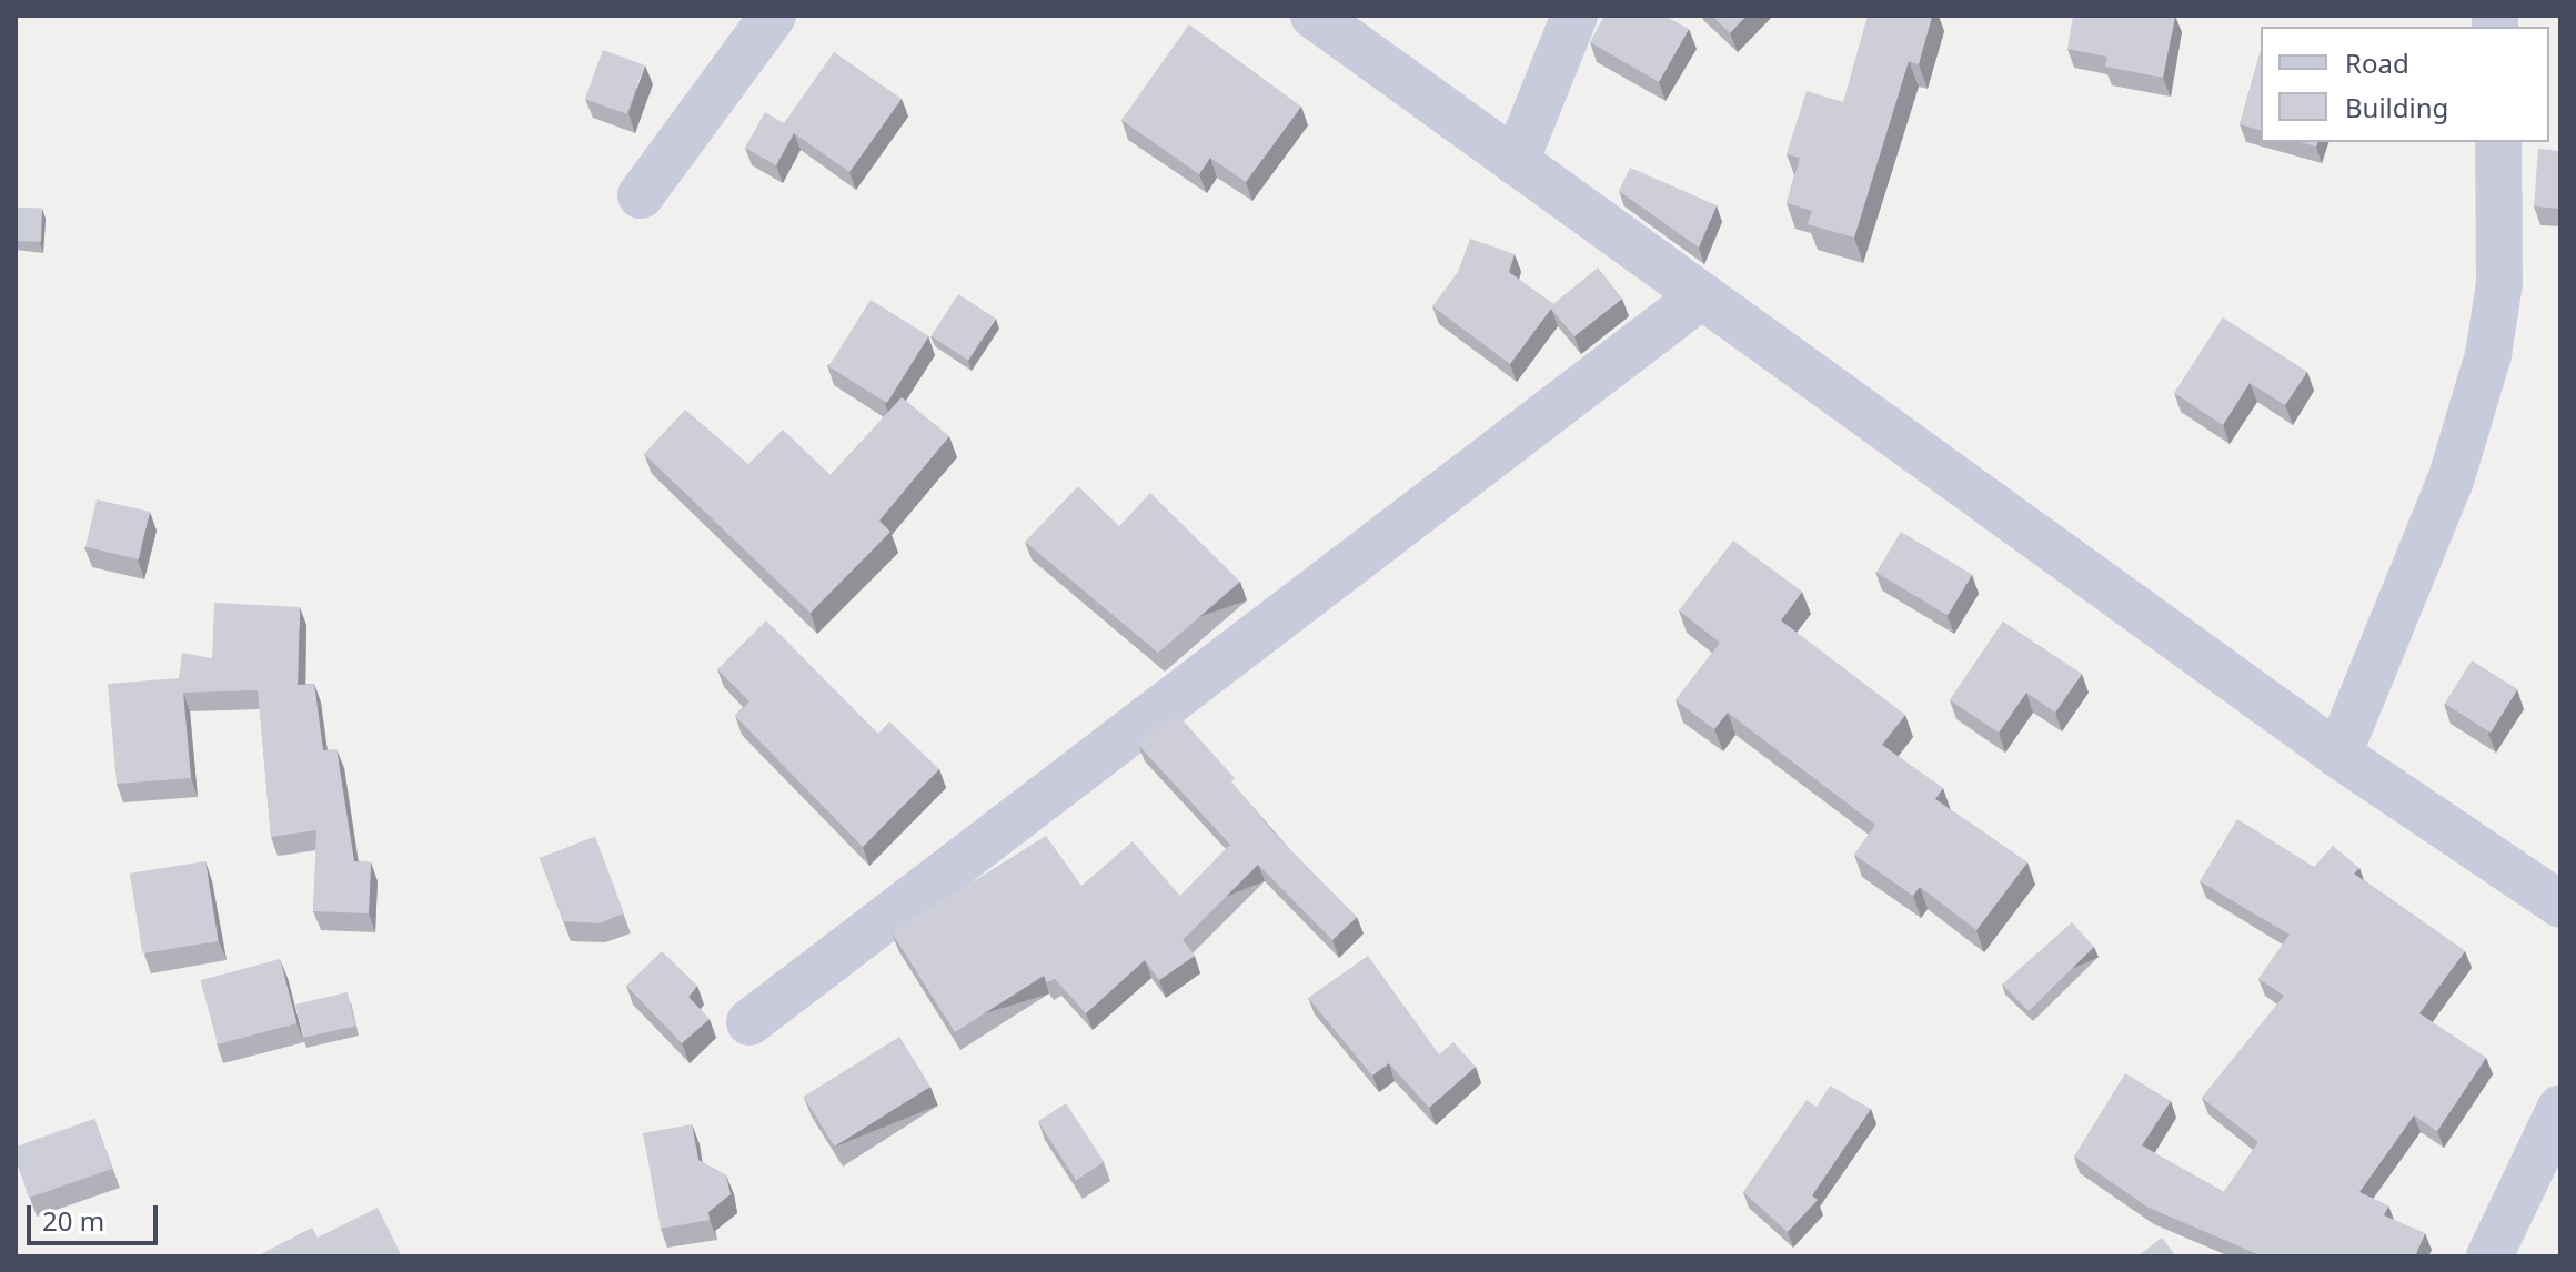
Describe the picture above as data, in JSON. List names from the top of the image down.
{
  "legend": ["Road", "Building"],
  "scale_bar": "20 m"
}
